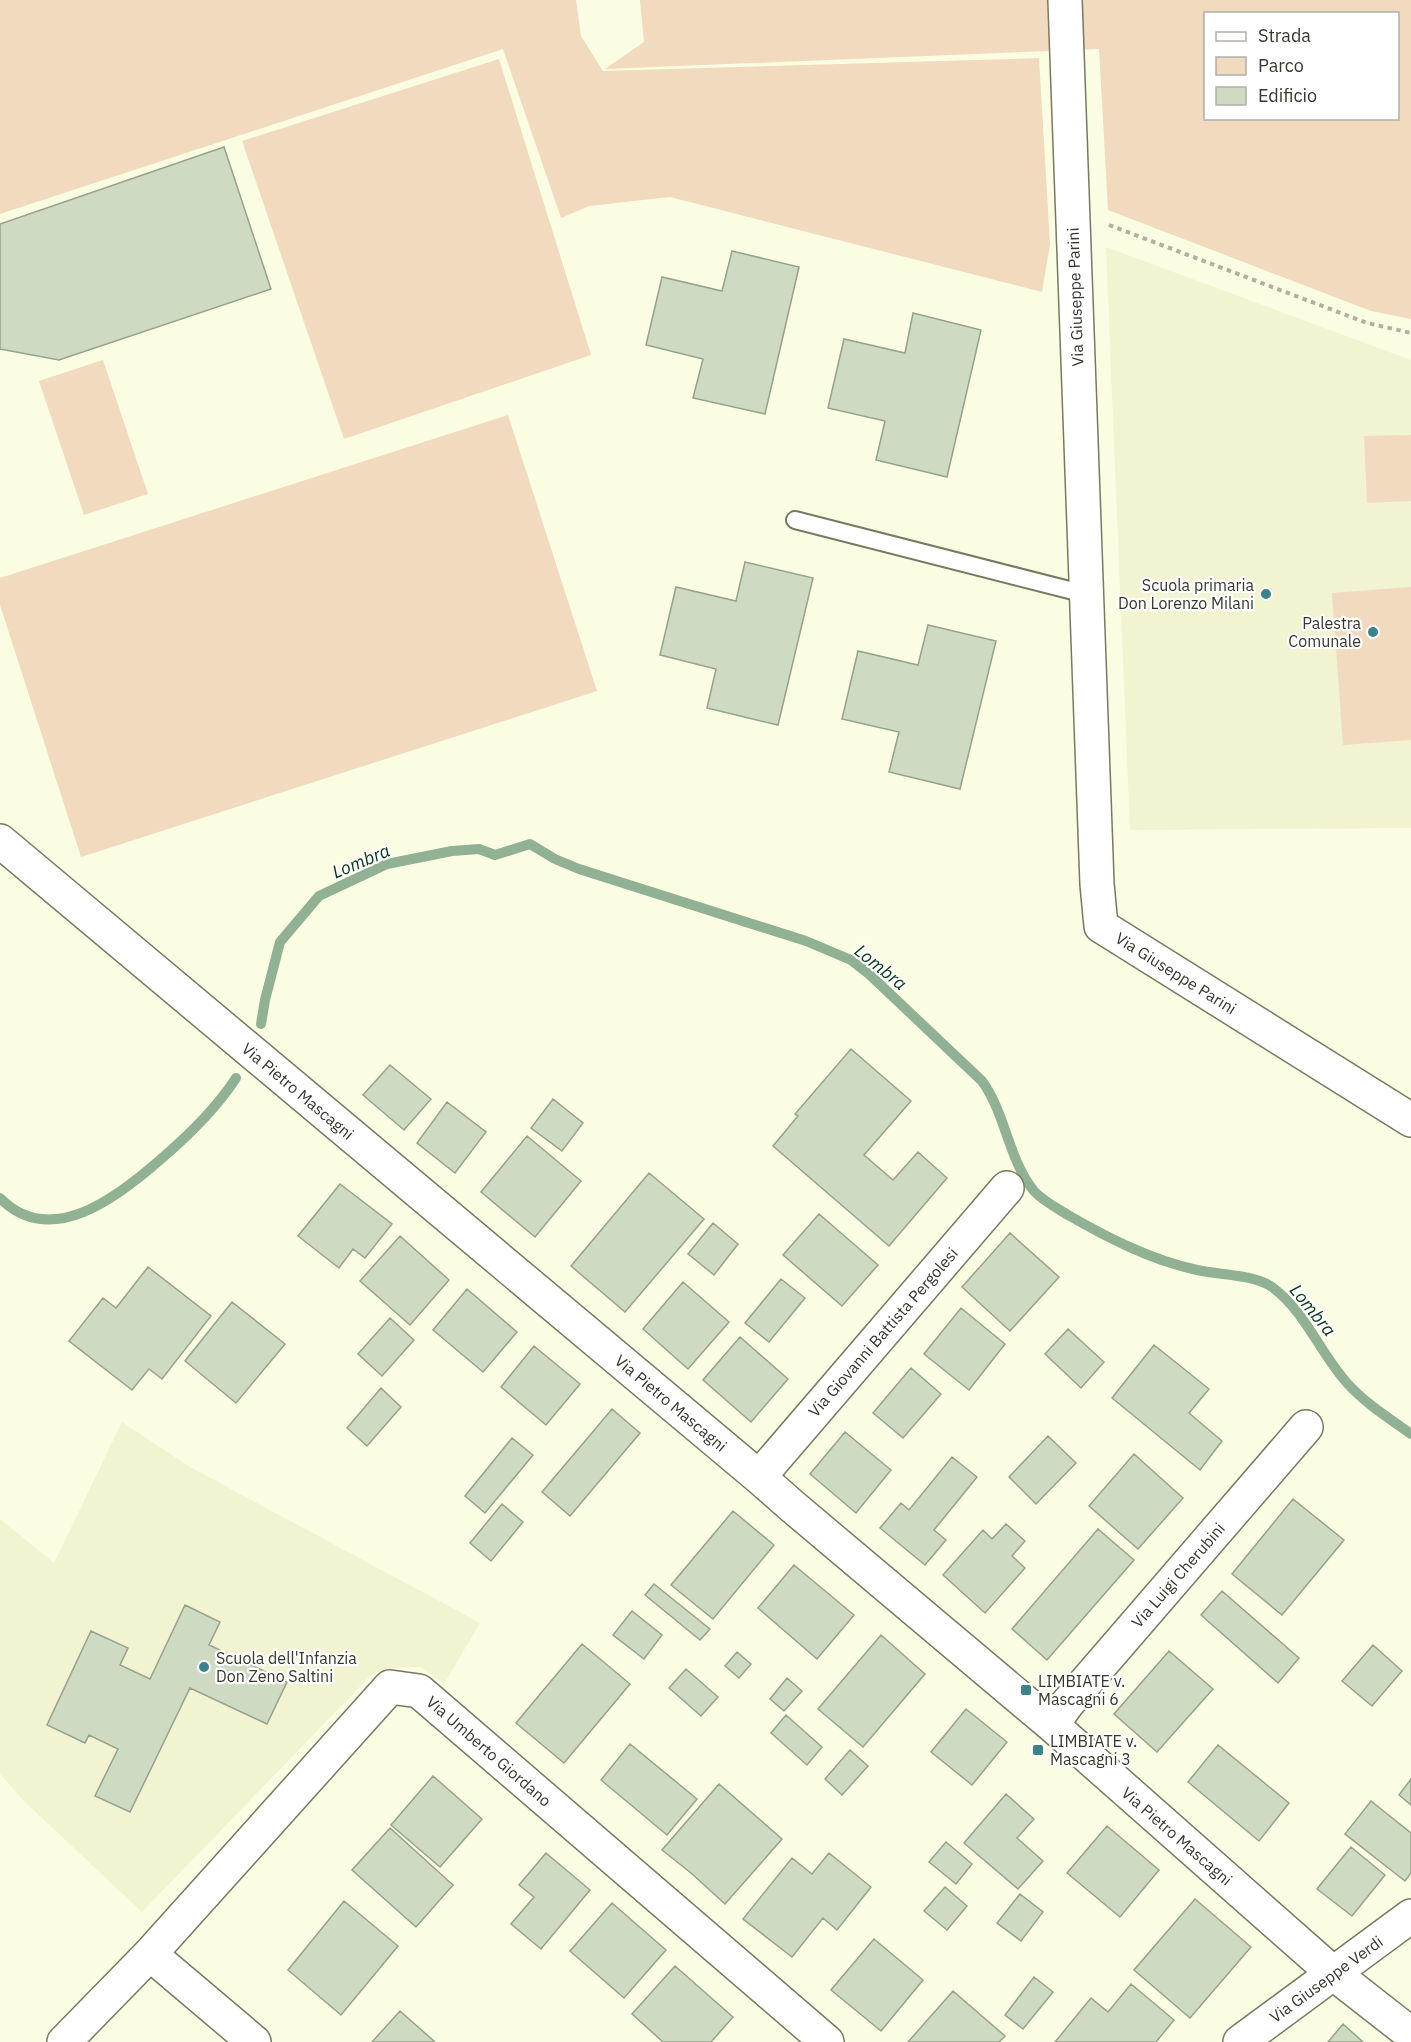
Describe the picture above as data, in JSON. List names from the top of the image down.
{
  "streets": {
    "street": [
      "Via Giuseppe Parini",
      "Via Pietro Mascagni",
      "Via Giovanni Battista Pergolesi",
      "Via Luigi Cherubini",
      "Via Umberto Giordano",
      "Via Giuseppe Verdi"
    ]
  },
  "crossings": [
    ["Via Pietro Mascagni", "Via Giovanni Battista Pergolesi"],
    ["Via Pietro Mascagni", "Via Luigi Cherubini"],
    ["Via Pietro Mascagni", "Via Giuseppe Verdi"]
  ],
  "water": ["Lombra"],
  "places": {
    "other": ["Scuola primaria Don Lorenzo Milani", "Palestra Comunale", "Scuola dell'Infanzia Don Zeno Saltini"],
    "transit": ["LIMBIATE v. Mascagni 6", "LIMBIATE v. Mascagni 3"]
  },
  "legend": ["Strada", "Parco", "Edificio"]
}
